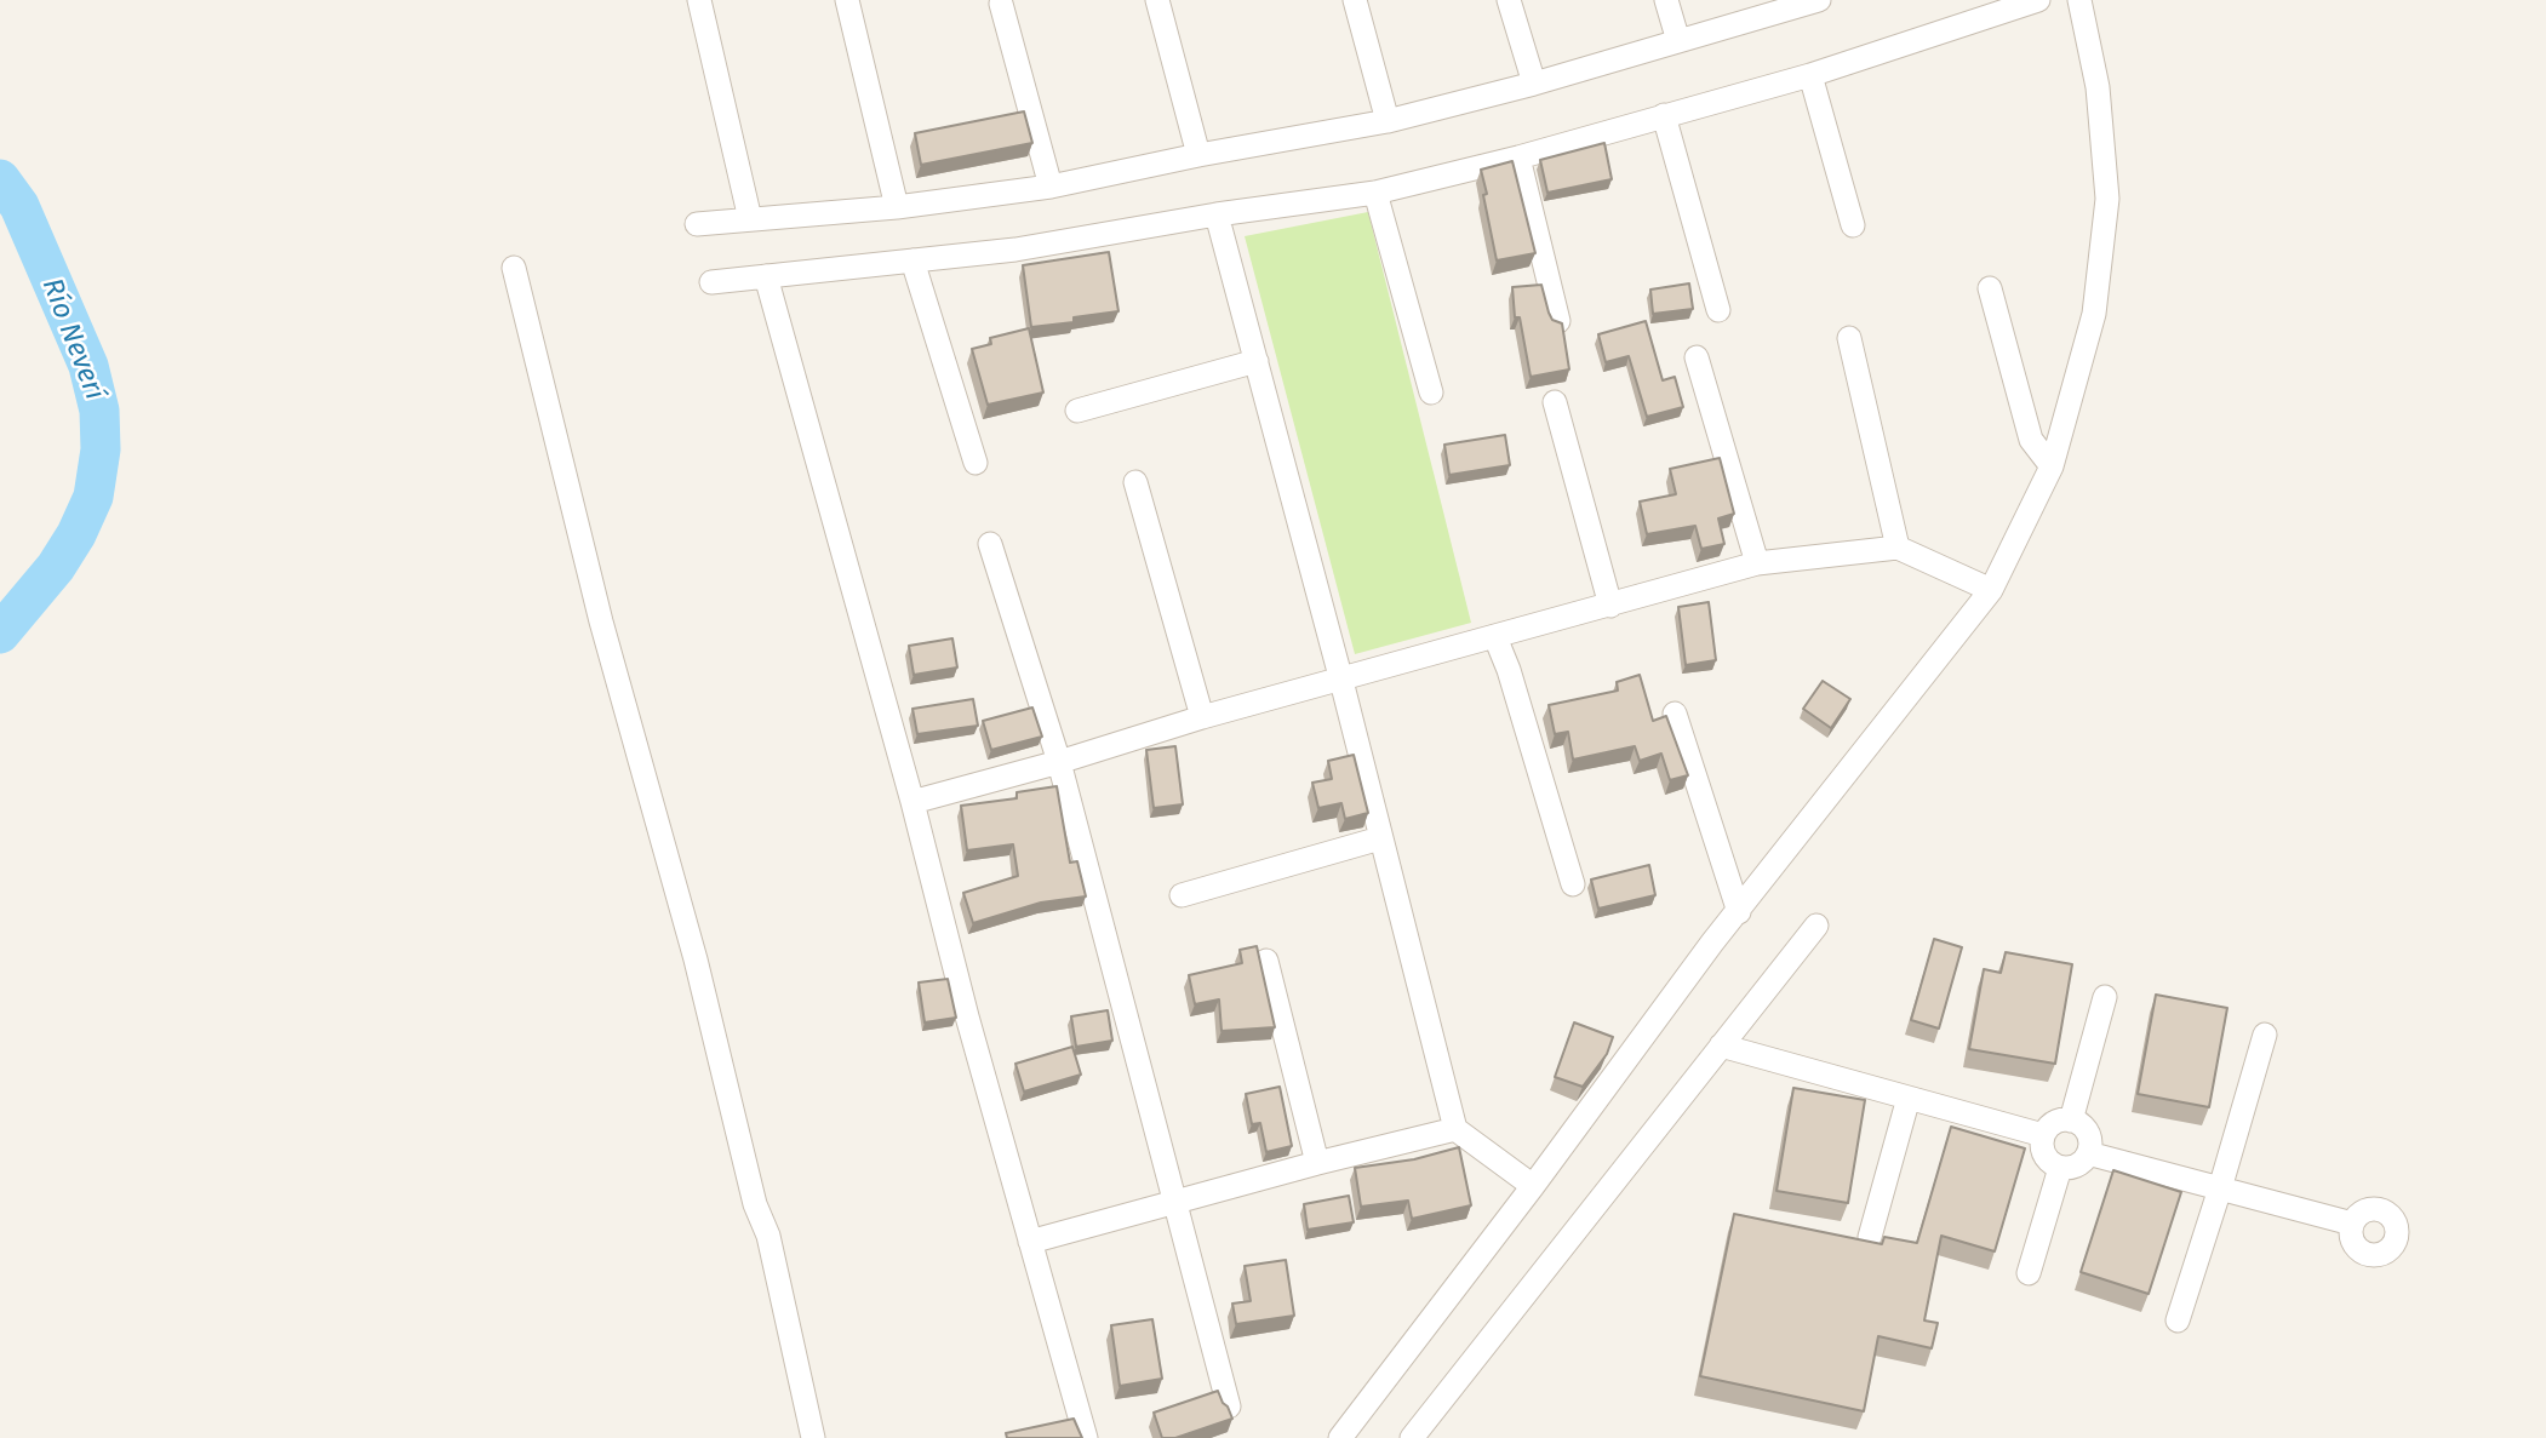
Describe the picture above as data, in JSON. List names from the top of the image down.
{
  "water": ["Río Neverí"]
}
